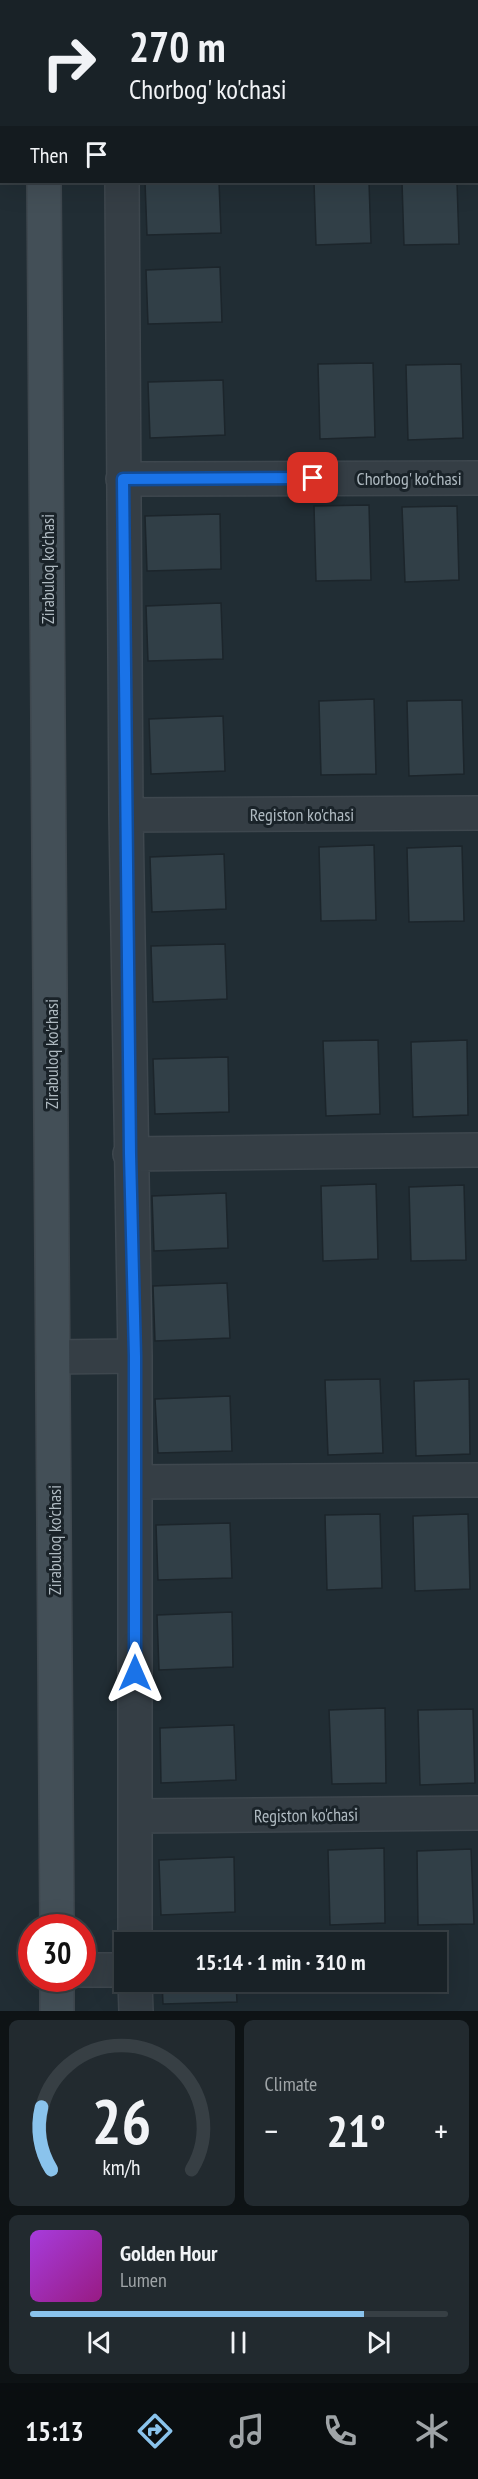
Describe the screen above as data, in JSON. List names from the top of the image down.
{
  "streets": {
    "street": ["Chorbog' ko'chasi", "Zirabuloq ko'chasi", "Registon ko'chasi"]
  },
  "page": {
    "turn": ["270 m", "Chorbog' ko'chasi"],
    "then": "Then",
    "limit": "30",
    "trip": "15:14 · 1 min · 310 m",
    "tile": "Climate",
    "heat": ["−", "21°", "+"],
    "song": ["Golden Hour", "Lumen"],
    "tabs": "15:13",
    "gauge": ["26", "km/h"]
  }
}
